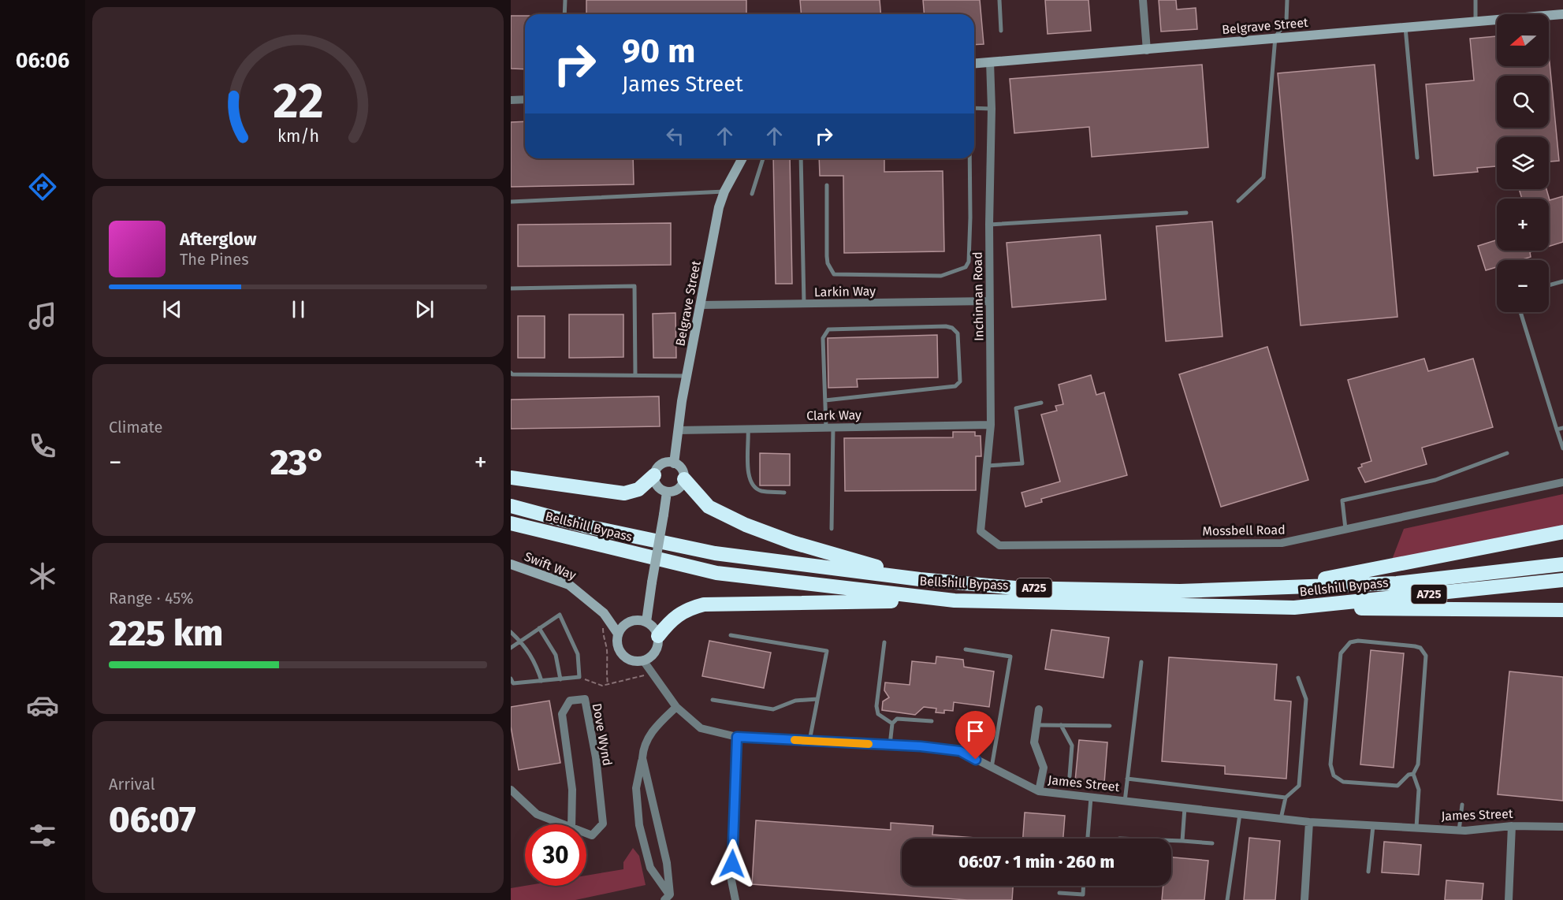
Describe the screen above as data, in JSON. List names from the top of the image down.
{
  "streets": {
    "highway": ["Bellshill Bypass", "A725"],
    "street": [
      "Belgrave Street",
      "Larkin Way",
      "Inchinnan Road",
      "Clark Way",
      "Mossbell Road",
      "Swift Way",
      "Dove Wynd",
      "James Street"
    ]
  },
  "crossings": [
    ["Belgrave Street", "Larkin Way"],
    ["Belgrave Street", "Inchinnan Road"],
    ["Belgrave Street", "Clark Way"],
    ["Larkin Way", "Inchinnan Road"],
    ["Inchinnan Road", "Clark Way"],
    ["Inchinnan Road", "Mossbell Road"],
    ["Bellshill Bypass", "A725"],
    ["Swift Way", "James Street"]
  ],
  "north": "left",
  "page": {
    "tabs": "06:06",
    "map_buttons": ["+", "−"],
    "turn": ["90 m", "James Street"],
    "song": ["Afterglow", "The Pines"],
    "tile": [
      "Climate",
      ["Range · 45%", "225 km"],
      ["Arrival", "06:07"]
    ],
    "heat": ["−", "23°", "+"],
    "limit": "30",
    "trip": "06:07 · 1 min · 260 m",
    "gauge": ["22", "km/h"]
  }
}
